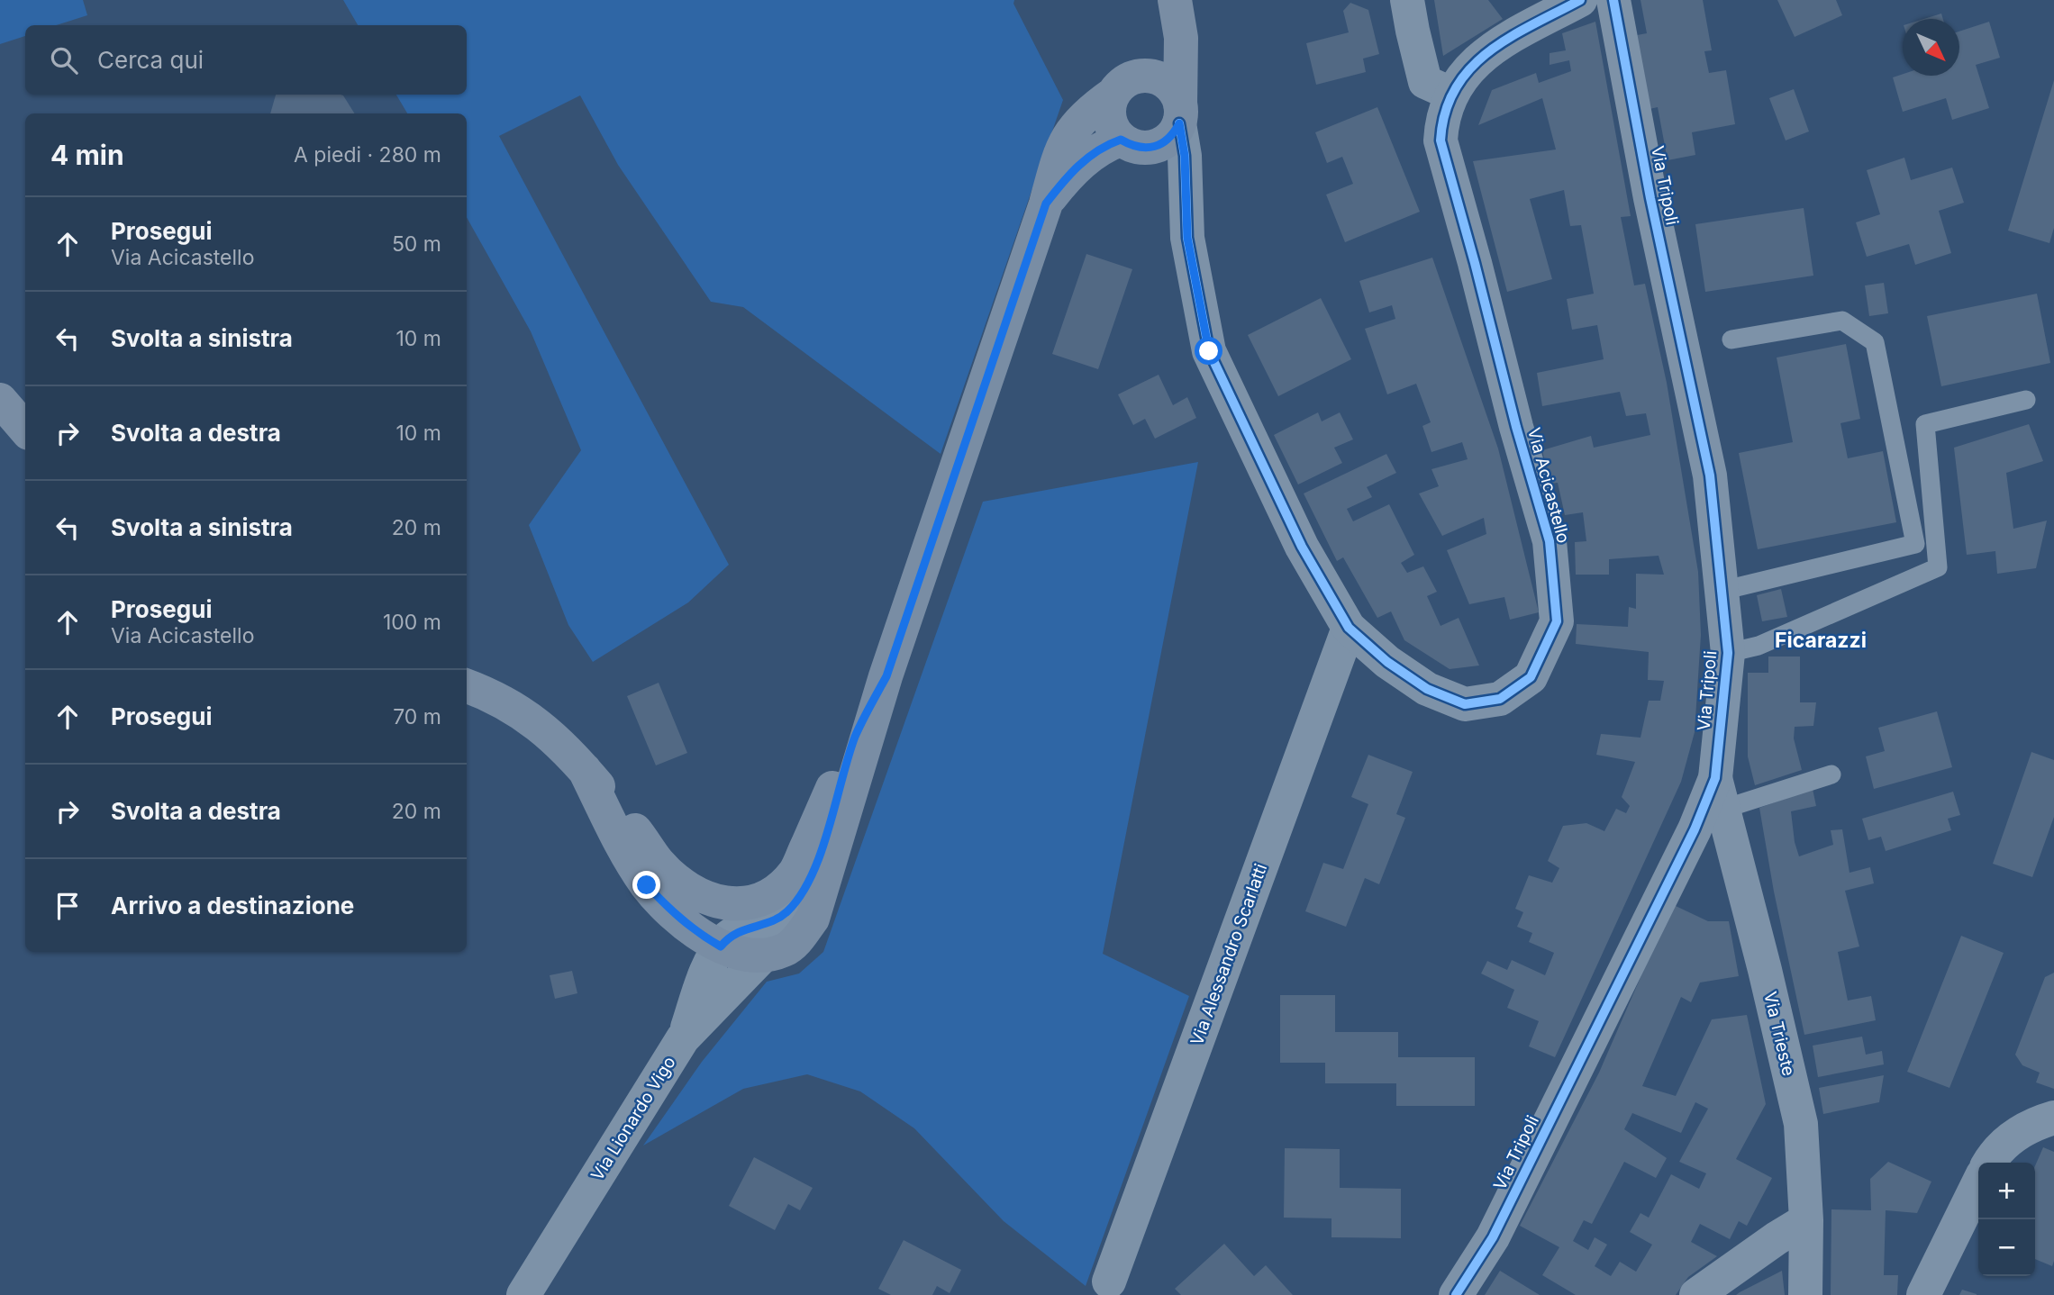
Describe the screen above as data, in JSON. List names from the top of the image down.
{
  "streets": {
    "street": [
      "Via Tripoli",
      "Via Acicastello",
      "Via Alessandro Scarlatti",
      "Via Trieste",
      "Via Lionardo Vigo"
    ]
  },
  "crossings": [
    ["Via Tripoli", "Via Trieste"],
    ["Via Acicastello", "Via Alessandro Scarlatti"]
  ],
  "districts": ["Ficarazzi"],
  "north": "bottom right",
  "page": {
    "search": "Cerca qui",
    "heading": ["4 min", "A piedi · 280 m"],
    "list": [
      ["Prosegui", "Via Acicastello", "50 m"],
      ["Svolta a sinistra", "10 m"],
      ["Svolta a destra", "10 m"],
      ["Svolta a sinistra", "20 m"],
      ["Prosegui", "Via Acicastello", "100 m"],
      ["Prosegui", "70 m"],
      ["Svolta a destra", "20 m"],
      "Arrivo a destinazione"
    ],
    "map_buttons": ["+", "−"]
  }
}
